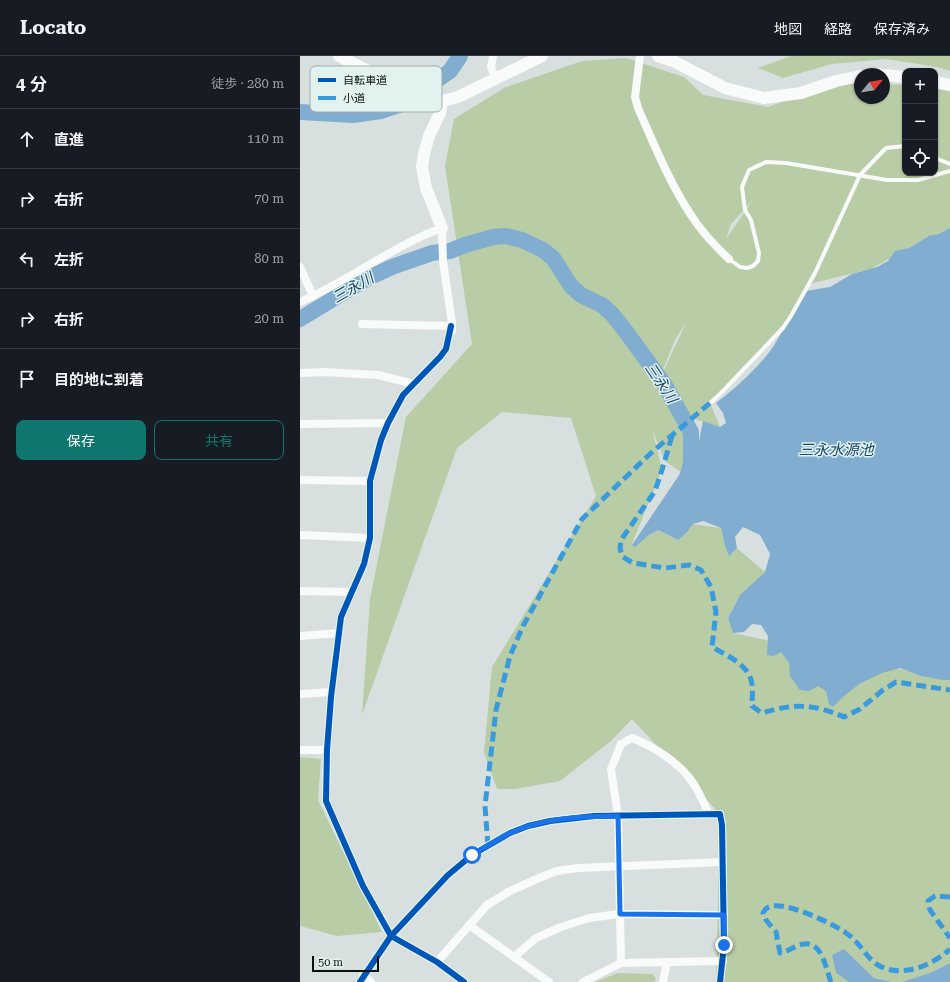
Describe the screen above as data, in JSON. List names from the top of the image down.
{
  "water": ["三永川", "三永水源池"],
  "legend": ["自転車道", "小道"],
  "scale_bar": "50 m",
  "north": "top right",
  "page": {
    "header": "Locato",
    "nav": ["地図", "経路", "保存済み"],
    "heading": ["4 分", "徒歩 · 280 m"],
    "map_buttons": ["+", "−"],
    "list": [
      ["直進", "110 m"],
      ["右折", "70 m"],
      ["左折", "80 m"],
      ["右折", "20 m"],
      "目的地に到着"
    ],
    "buttons": ["保存", "共有"],
    "scale": "50 m"
  }
}
